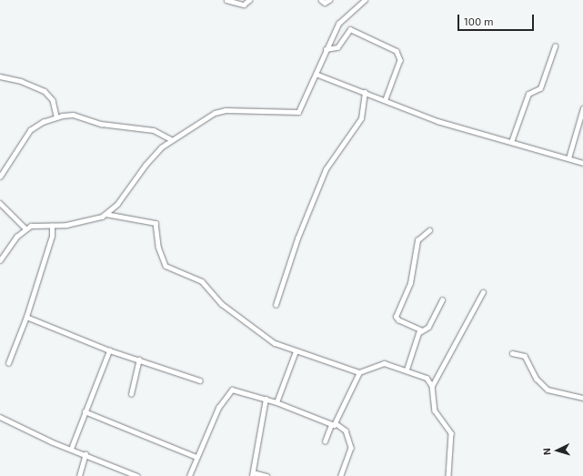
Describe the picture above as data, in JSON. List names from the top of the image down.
{
  "scale_bar": "100 m",
  "north": "left"
}
